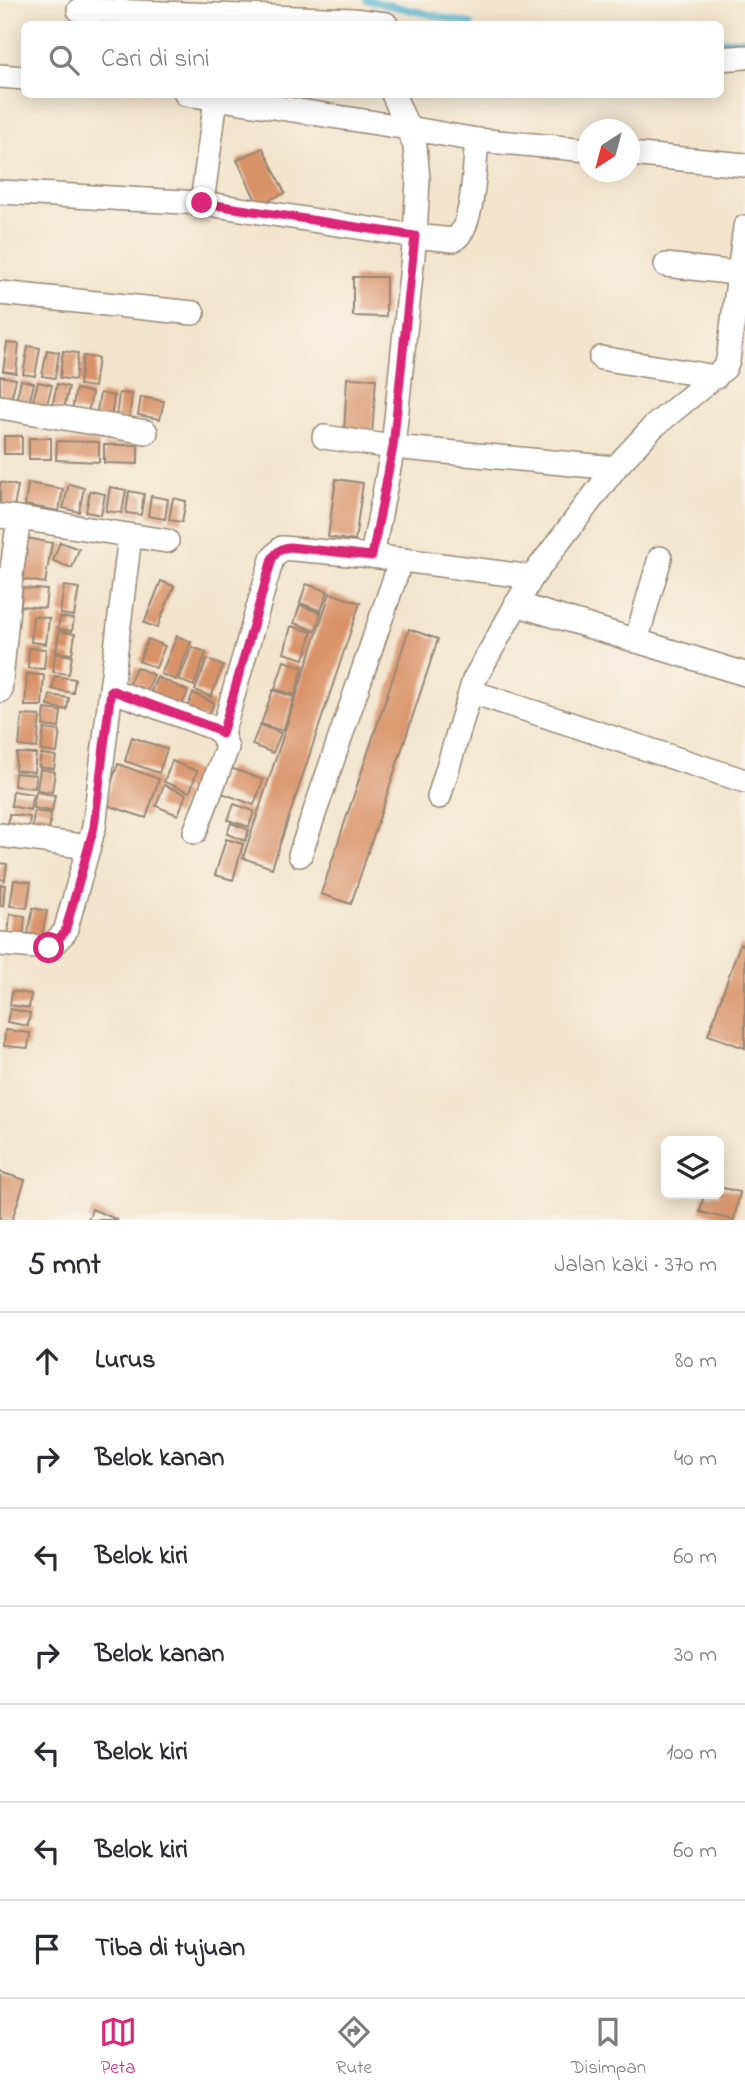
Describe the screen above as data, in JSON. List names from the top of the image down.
{
  "north": "bottom left",
  "page": {
    "search": "Cari di sini",
    "heading": ["5 mnt", "Jalan kaki · 370 m"],
    "list": [
      ["Lurus", "80 m"],
      ["Belok kanan", "40 m"],
      ["Belok kiri", "60 m"],
      ["Belok kanan", "30 m"],
      ["Belok kiri", "100 m"],
      ["Belok kiri", "60 m"],
      "Tiba di tujuan"
    ],
    "nav": ["Peta", "Rute", "Disimpan"]
  }
}
